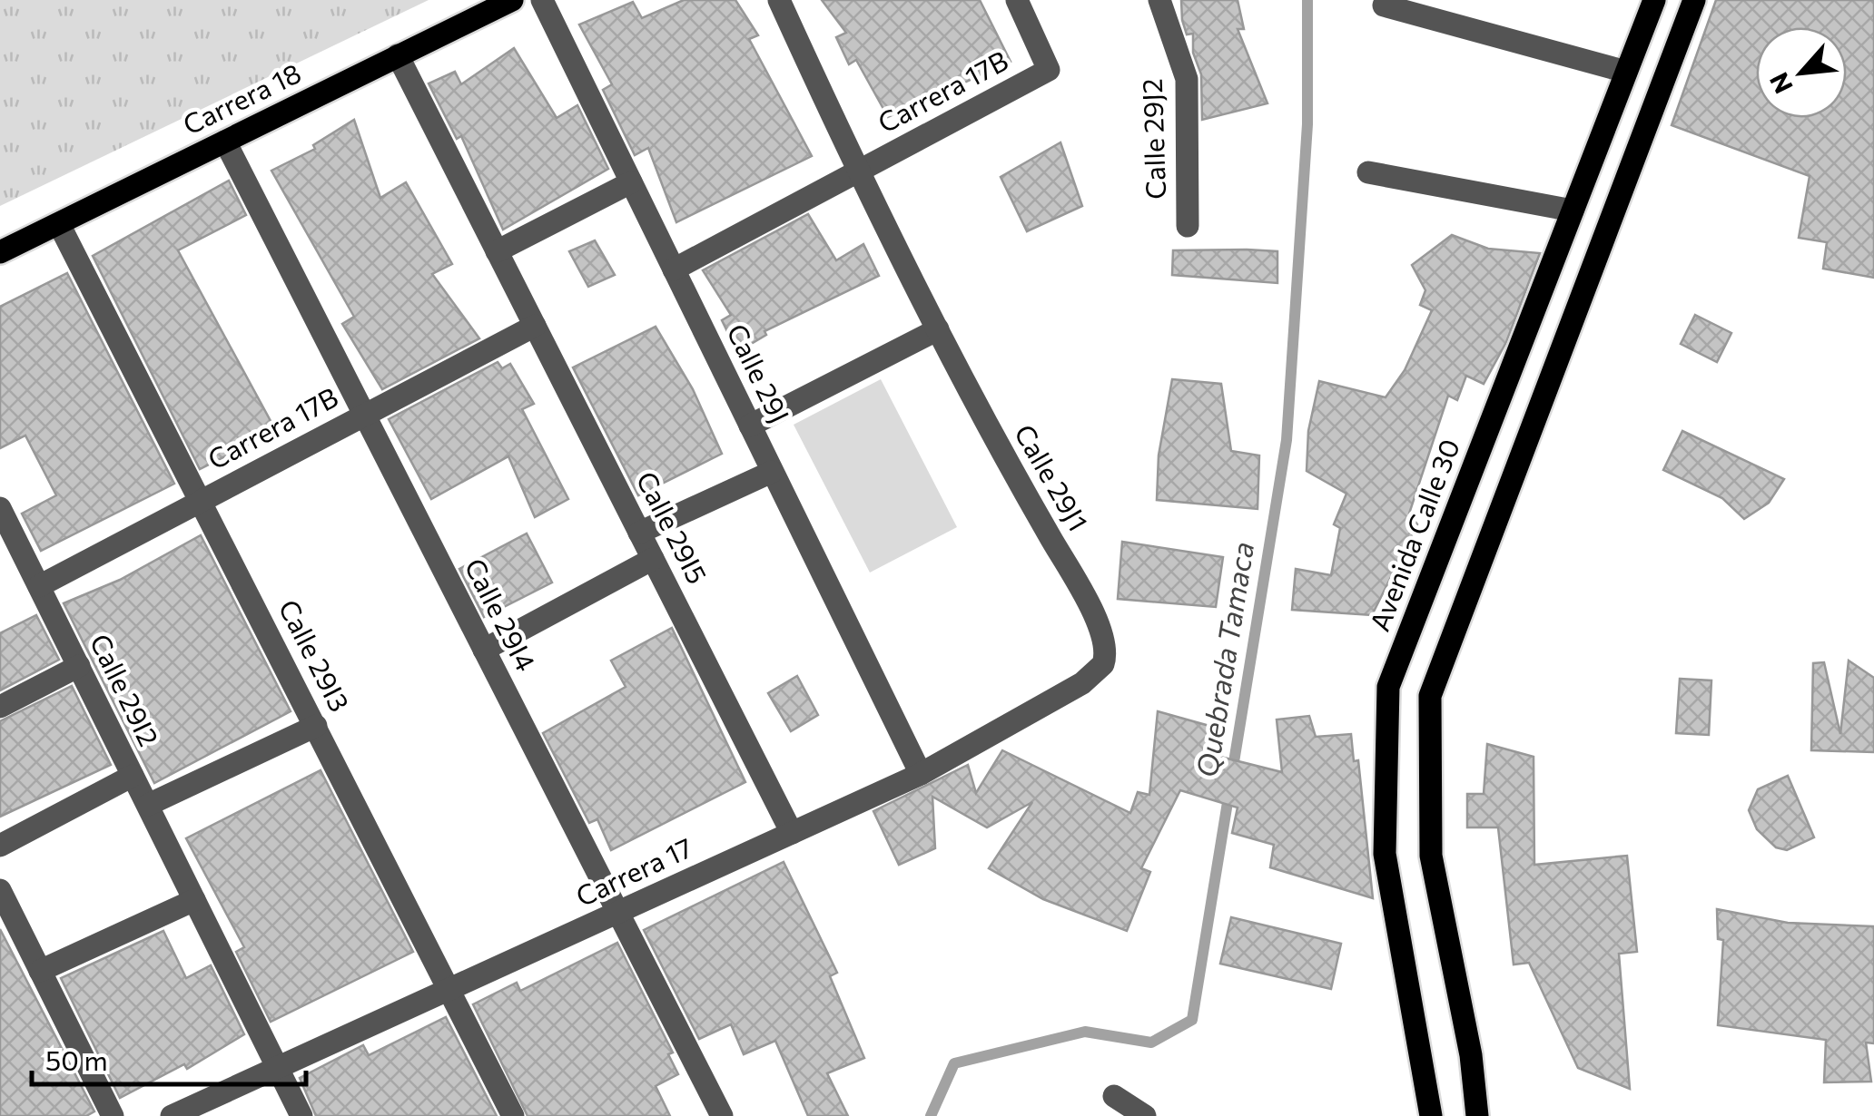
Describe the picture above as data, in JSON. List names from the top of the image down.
{
  "streets": {
    "main road": ["Carrera 18", "Avenida Calle 30"],
    "street": [
      "Carrera 17B",
      "Calle 29J2",
      "Calle 29J",
      "Calle 29J1",
      "Calle 29I5",
      "Calle 29I4",
      "Calle 29I3",
      "Calle 29I2",
      "Carrera 17"
    ]
  },
  "crossings": [
    ["Carrera 17B", "Calle 29J"],
    ["Carrera 17B", "Calle 29J1"],
    ["Carrera 17B", "Calle 29I5"],
    ["Carrera 17B", "Calle 29I4"],
    ["Carrera 17B", "Calle 29I3"],
    ["Carrera 17B", "Calle 29I2"],
    ["Carrera 18", "Calle 29I5"],
    ["Carrera 18", "Calle 29I4"],
    ["Carrera 18", "Calle 29I3"],
    ["Calle 29J", "Carrera 17"],
    ["Calle 29J1", "Carrera 17"],
    ["Calle 29I5", "Carrera 17"],
    ["Calle 29I4", "Carrera 17"],
    ["Calle 29I3", "Carrera 17"],
    ["Calle 29I2", "Carrera 17"]
  ],
  "water": ["Quebrada Tamaca"],
  "scale_bar": "50 m",
  "north": "bottom left"
}
